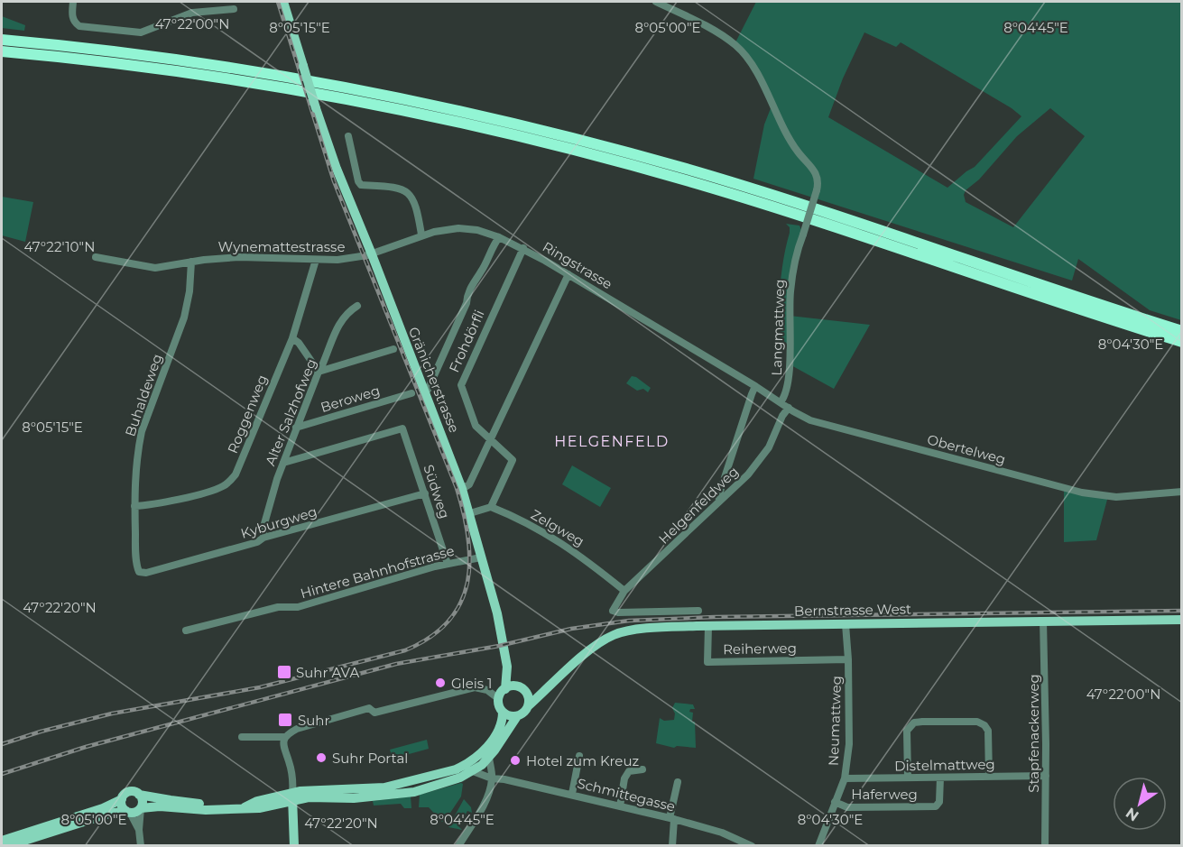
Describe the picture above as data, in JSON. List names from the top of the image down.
{
  "streets": {
    "main road": ["Gränicherstrasse", "Bernstrasse West"],
    "street": [
      "Wynemattestrasse",
      "Ringstrasse",
      "Langmattweg",
      "Frohdörfli",
      "Buhaldeweg",
      "Beroweg",
      "Alter Salzhofweg",
      "Roggenweg",
      "Obertelweg",
      "Südweg",
      "Helgenfeldweg",
      "Kyburgweg",
      "Zelgweg",
      "Hintere Bahnhofstrasse",
      "Reiherweg",
      "Neumattweg",
      "Stapfenackerweg",
      "Distelmattweg",
      "Haferweg",
      "Schmittegasse"
    ]
  },
  "crossings": [
    ["Wynemattestrasse", "Ringstrasse"],
    ["Wynemattestrasse", "Gränicherstrasse"],
    ["Wynemattestrasse", "Buhaldeweg"],
    ["Wynemattestrasse", "Roggenweg"],
    ["Ringstrasse", "Frohdörfli"],
    ["Ringstrasse", "Gränicherstrasse"],
    ["Ringstrasse", "Obertelweg"],
    ["Langmattweg", "Obertelweg"],
    ["Frohdörfli", "Zelgweg"],
    ["Gränicherstrasse", "Hintere Bahnhofstrasse"],
    ["Gränicherstrasse", "Bernstrasse West"],
    ["Buhaldeweg", "Roggenweg"],
    ["Buhaldeweg", "Kyburgweg"],
    ["Beroweg", "Alter Salzhofweg"],
    ["Alter Salzhofweg", "Südweg"],
    ["Alter Salzhofweg", "Kyburgweg"],
    ["Obertelweg", "Helgenfeldweg"],
    ["Südweg", "Kyburgweg"],
    ["Südweg", "Hintere Bahnhofstrasse"],
    ["Helgenfeldweg", "Zelgweg"],
    ["Bernstrasse West", "Reiherweg"],
    ["Bernstrasse West", "Neumattweg"],
    ["Bernstrasse West", "Stapfenackerweg"],
    ["Reiherweg", "Neumattweg"],
    ["Neumattweg", "Distelmattweg"],
    ["Neumattweg", "Haferweg"],
    ["Stapfenackerweg", "Distelmattweg"],
    ["Distelmattweg", "Haferweg"]
  ],
  "districts": ["HELGENFELD"],
  "places": {
    "transit": ["Suhr AVA", "Suhr"],
    "other": ["Gleis 1", "Suhr Portal", "Hotel zum Kreuz"]
  },
  "north": "bottom left",
  "coordinates": [
    "47°22'00\"N",
    "8°05'15\"E",
    "8°05'00\"E",
    "8°04'45\"E",
    "47°22'10\"N",
    "8°04'30\"E",
    "47°22'20\"N"
  ]
}
